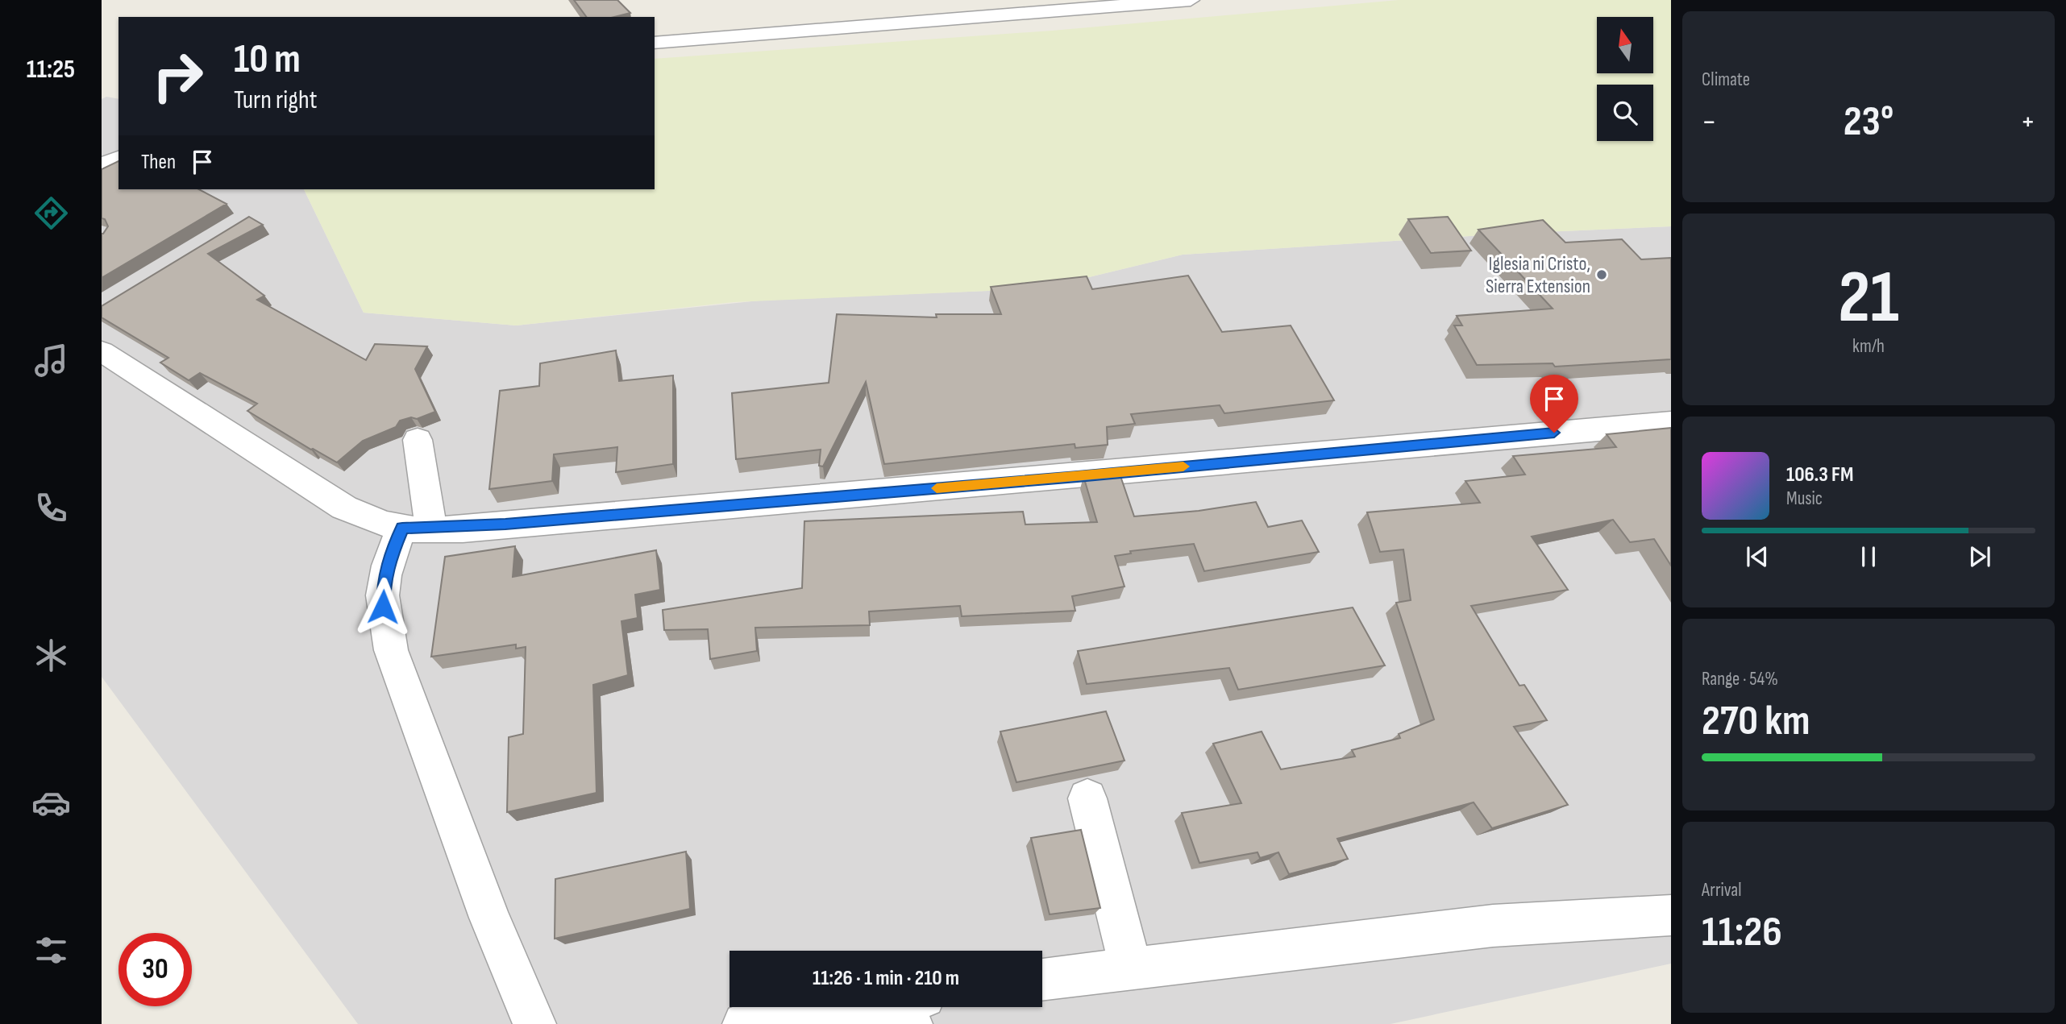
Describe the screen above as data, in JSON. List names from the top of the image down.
{
  "places": ["Iglesia ni Cristo, Sierra Extension"],
  "north": "top",
  "page": {
    "tabs": "11:25",
    "tile": [
      "Climate",
      ["21", "km/h"],
      ["Range · 54%", "270 km"],
      ["Arrival", "11:26"]
    ],
    "turn": ["10 m", "Turn right"],
    "heat": ["−", "23°", "+"],
    "then": "Then",
    "song": ["106.3 FM", "Music"],
    "limit": "30",
    "trip": "11:26 · 1 min · 210 m"
  }
}
